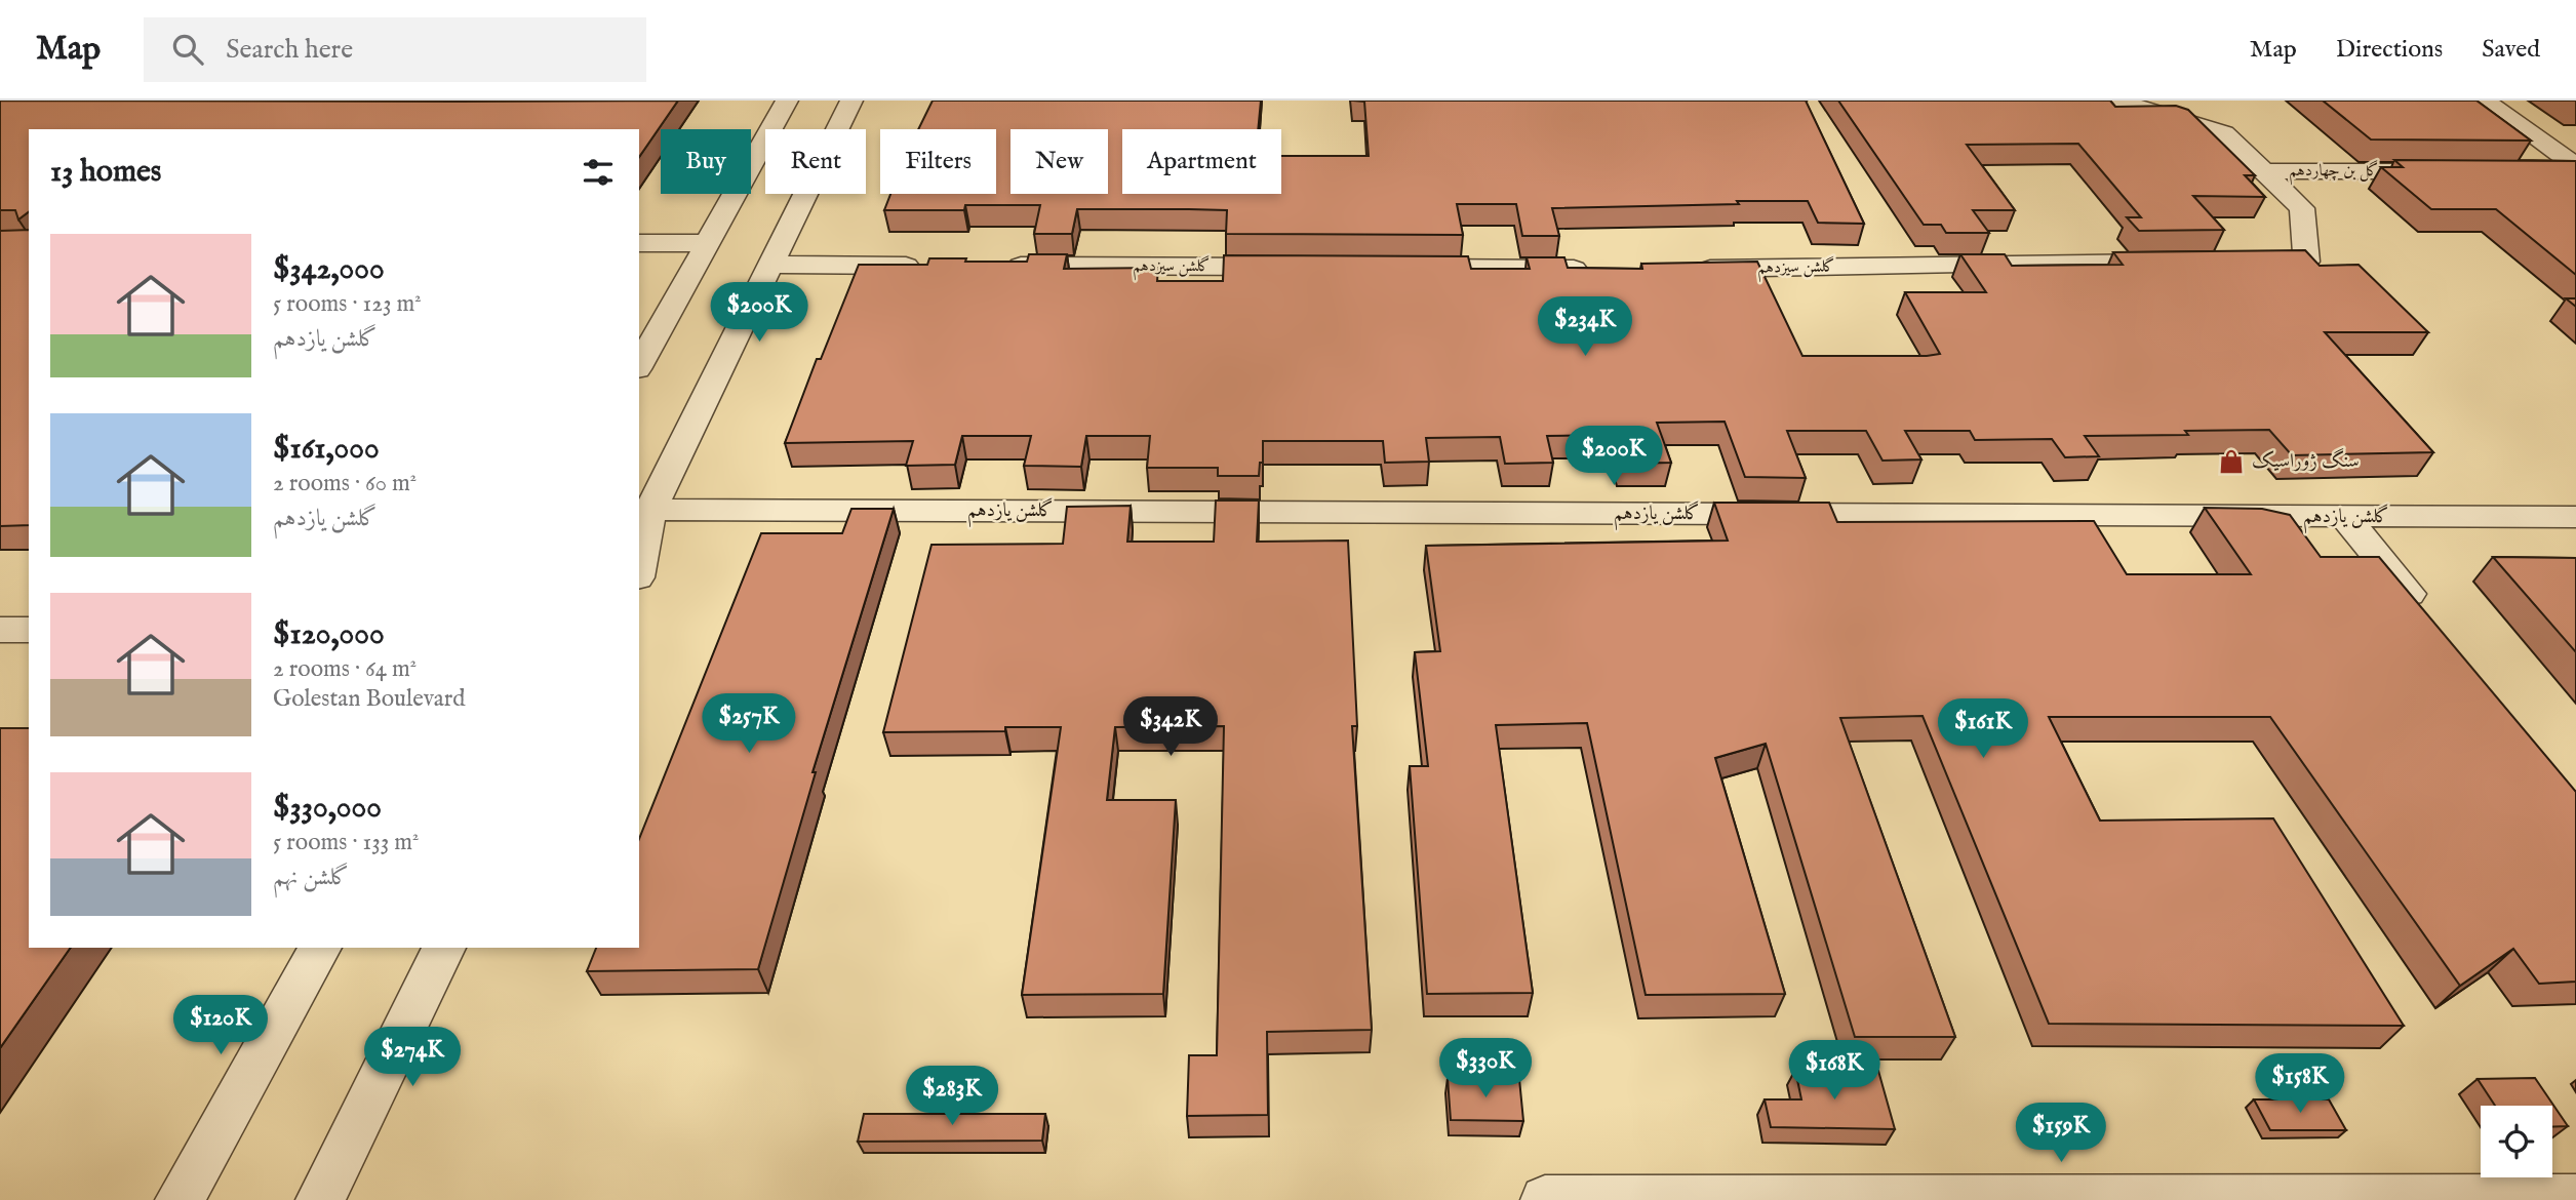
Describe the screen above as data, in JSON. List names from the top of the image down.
{
  "streets": {
    "street": ["گل بن چهاردهم", "گلشن سیزدهم", "گلشن یازدهم"]
  },
  "places": {
    "shop": ["سنگ ژوراسیک"]
  },
  "page": {
    "header": "Map",
    "search": "Search here",
    "nav": ["Map", "Directions", "Saved"],
    "chip": [
      "Buy",
      "Rent",
      "Filters",
      "New",
      "Apartment"
    ],
    "heading": "13 homes",
    "list": [
      {
        "name": "$342,000",
        "note": "5 rooms · 123 m² · گلشن یازدهم"
      },
      {
        "name": "$161,000",
        "note": "2 rooms · 60 m² · گلشن یازدهم"
      },
      {
        "name": "$120,000",
        "note": "2 rooms · 64 m² · Golestan Boulevard"
      },
      {
        "name": "$330,000",
        "note": "5 rooms · 133 m² · گلشن نهم"
      }
    ],
    "price": [
      "$200K",
      "$234K",
      "$200K",
      "$257K",
      "$342K",
      "$161K",
      "$120K",
      "$274K",
      "$330K",
      "$168K",
      "$158K",
      "$283K",
      "$159K"
    ]
  }
}
